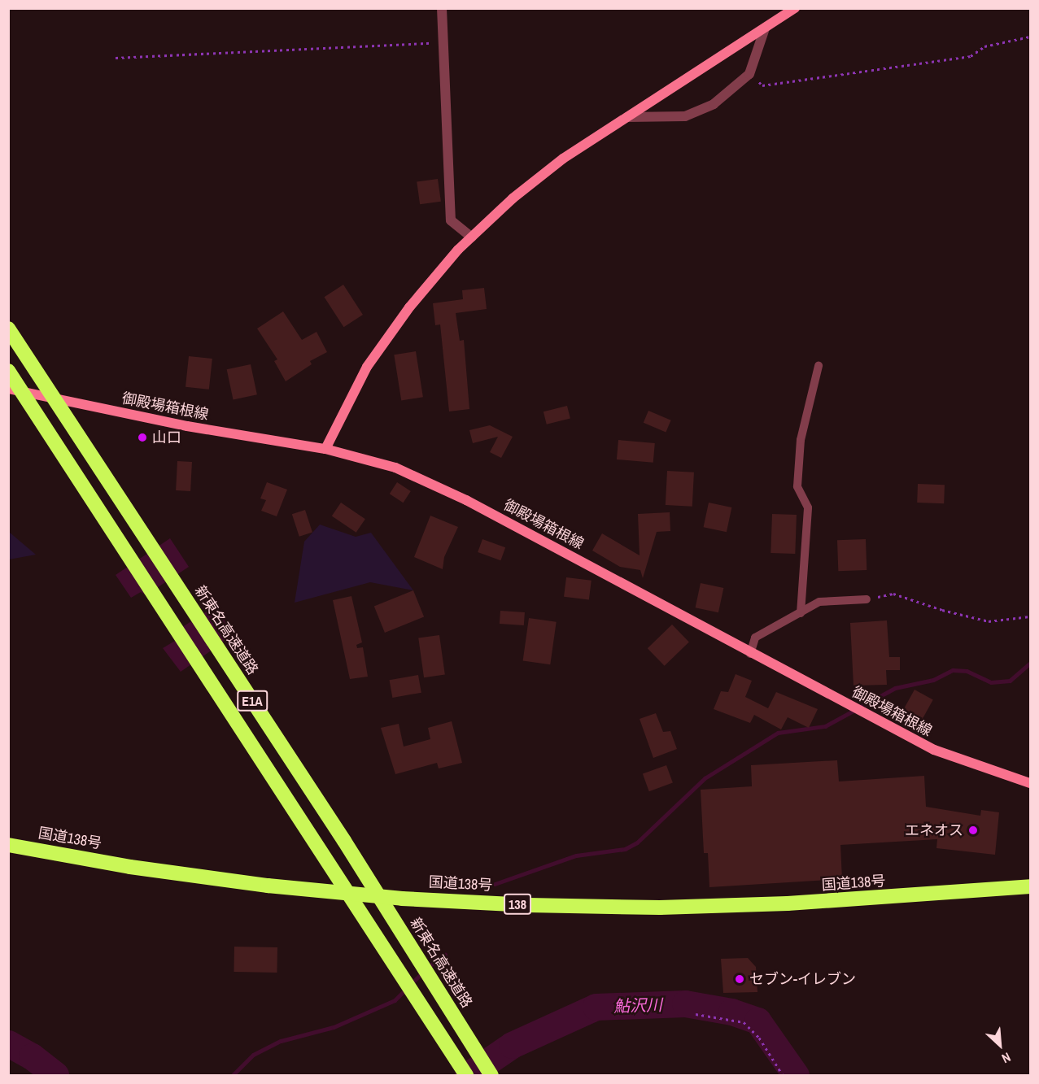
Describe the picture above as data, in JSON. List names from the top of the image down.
{
  "streets": {
    "highway": [
      "新東名高速道路",
      "E1A",
      "国道138号",
      "138"
    ],
    "main road": ["御殿場箱根線"]
  },
  "water": ["鮎沢川"],
  "places": ["山口", "エネオス", "セブン-イレブン"],
  "north": "bottom right"
}
